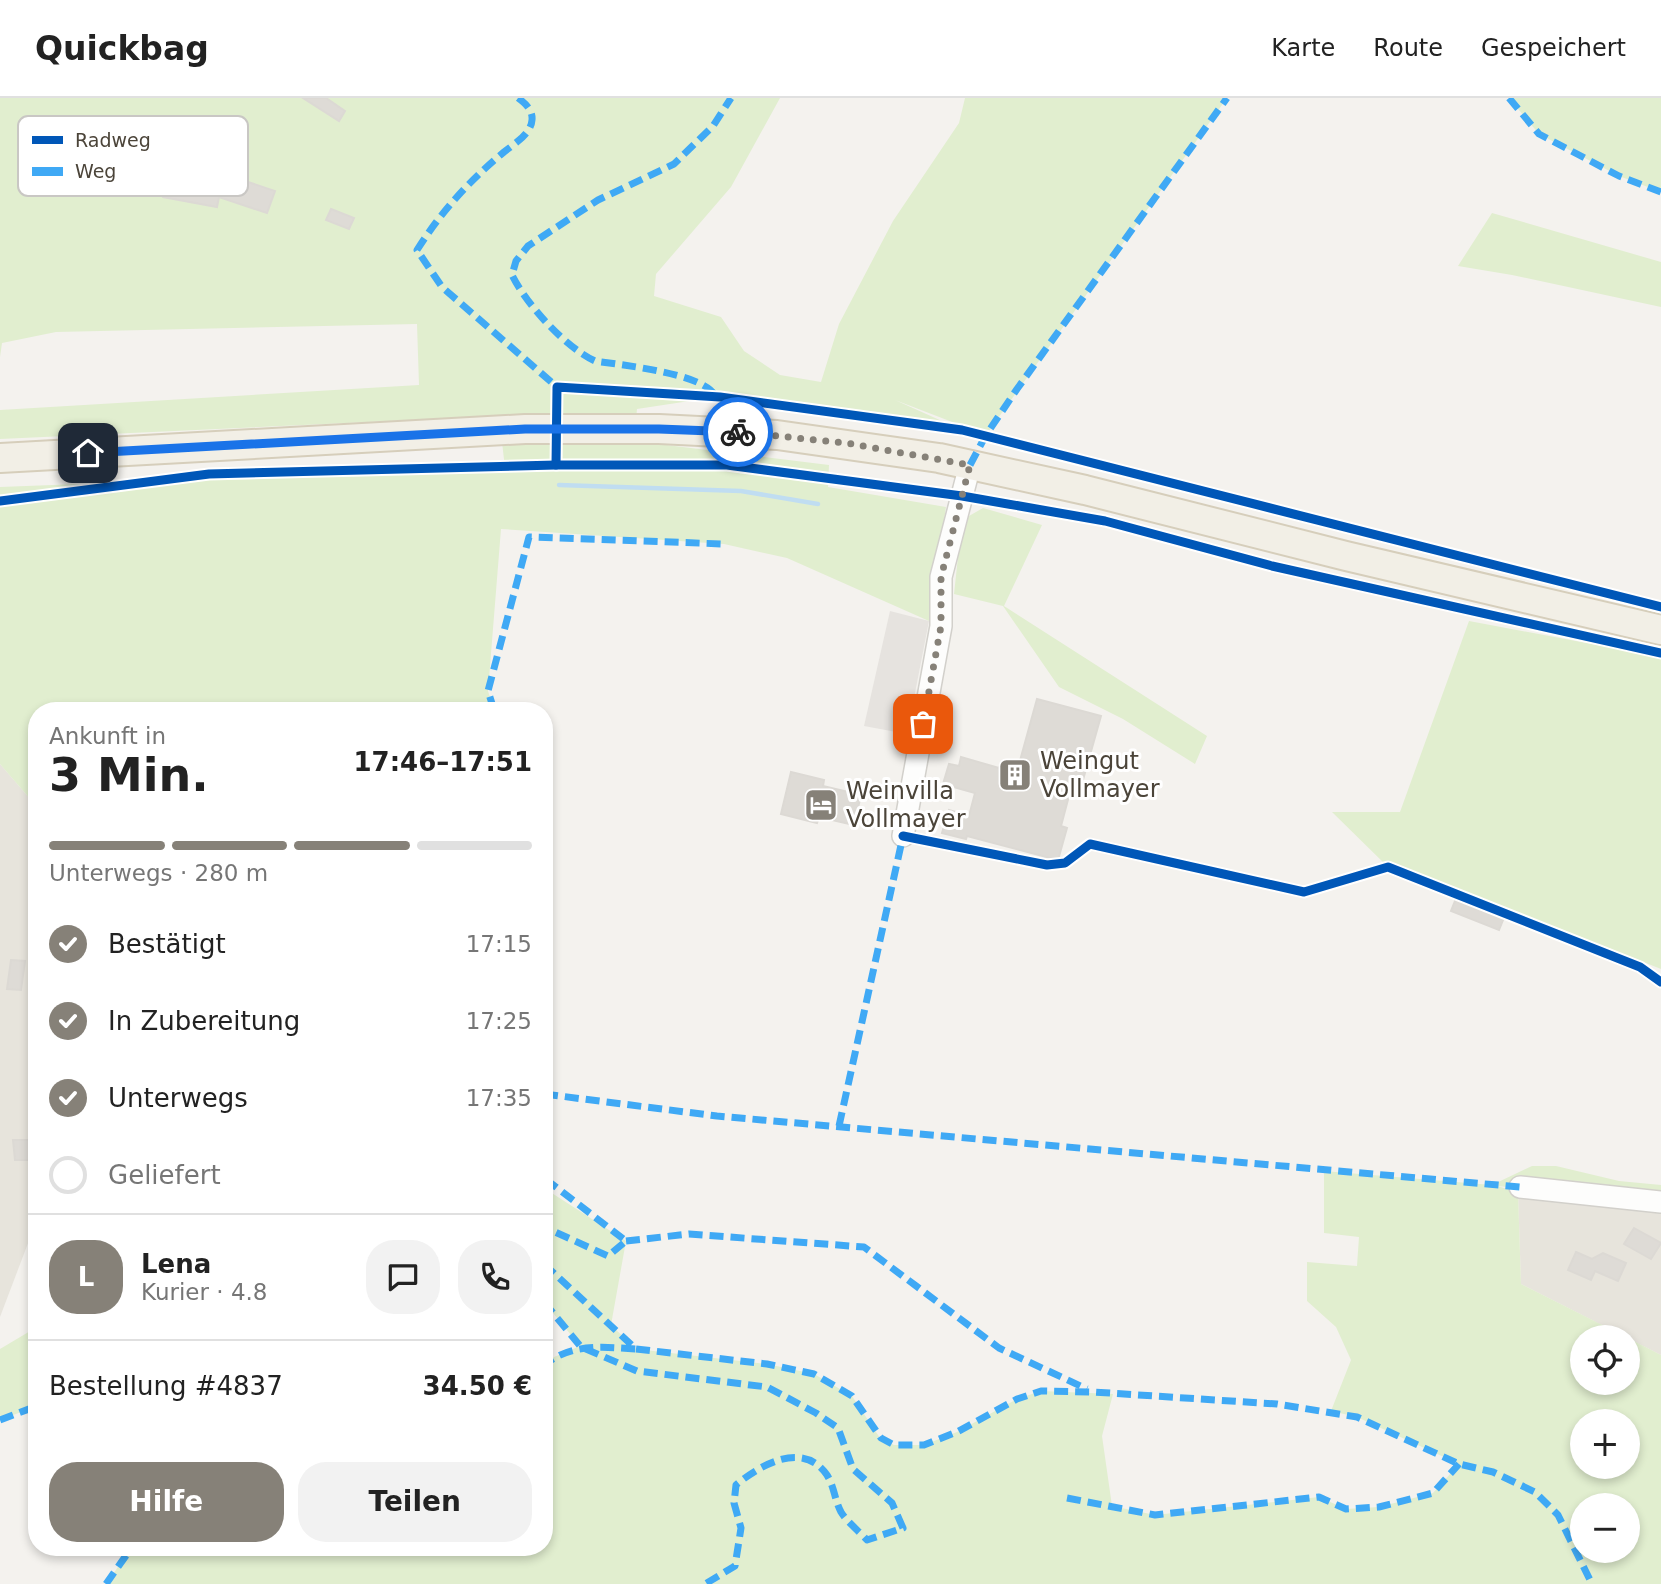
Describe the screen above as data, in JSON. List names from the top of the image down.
{
  "places": {
    "building": ["Weingut Vollmayer"],
    "hotel": ["Weinvilla Vollmayer"]
  },
  "legend": ["Radweg", "Weg"],
  "page": {
    "header": "Quickbag",
    "nav": ["Karte", "Route", "Gespeichert"],
    "heading": ["3 Min.", "Ankunft in", "17:46–17:51"],
    "panel": [
      "Lena",
      "Kurier · 4.8",
      "Bestellung #4837",
      "34.50 €"
    ],
    "bar": "Unterwegs · 280 m",
    "list": [
      ["Bestätigt", "17:15"],
      ["In Zubereitung", "17:25"],
      ["Unterwegs", "17:35"],
      "Geliefert"
    ],
    "round": "L",
    "map_buttons": ["+", "−"],
    "buttons": ["Hilfe", "Teilen"]
  }
}
